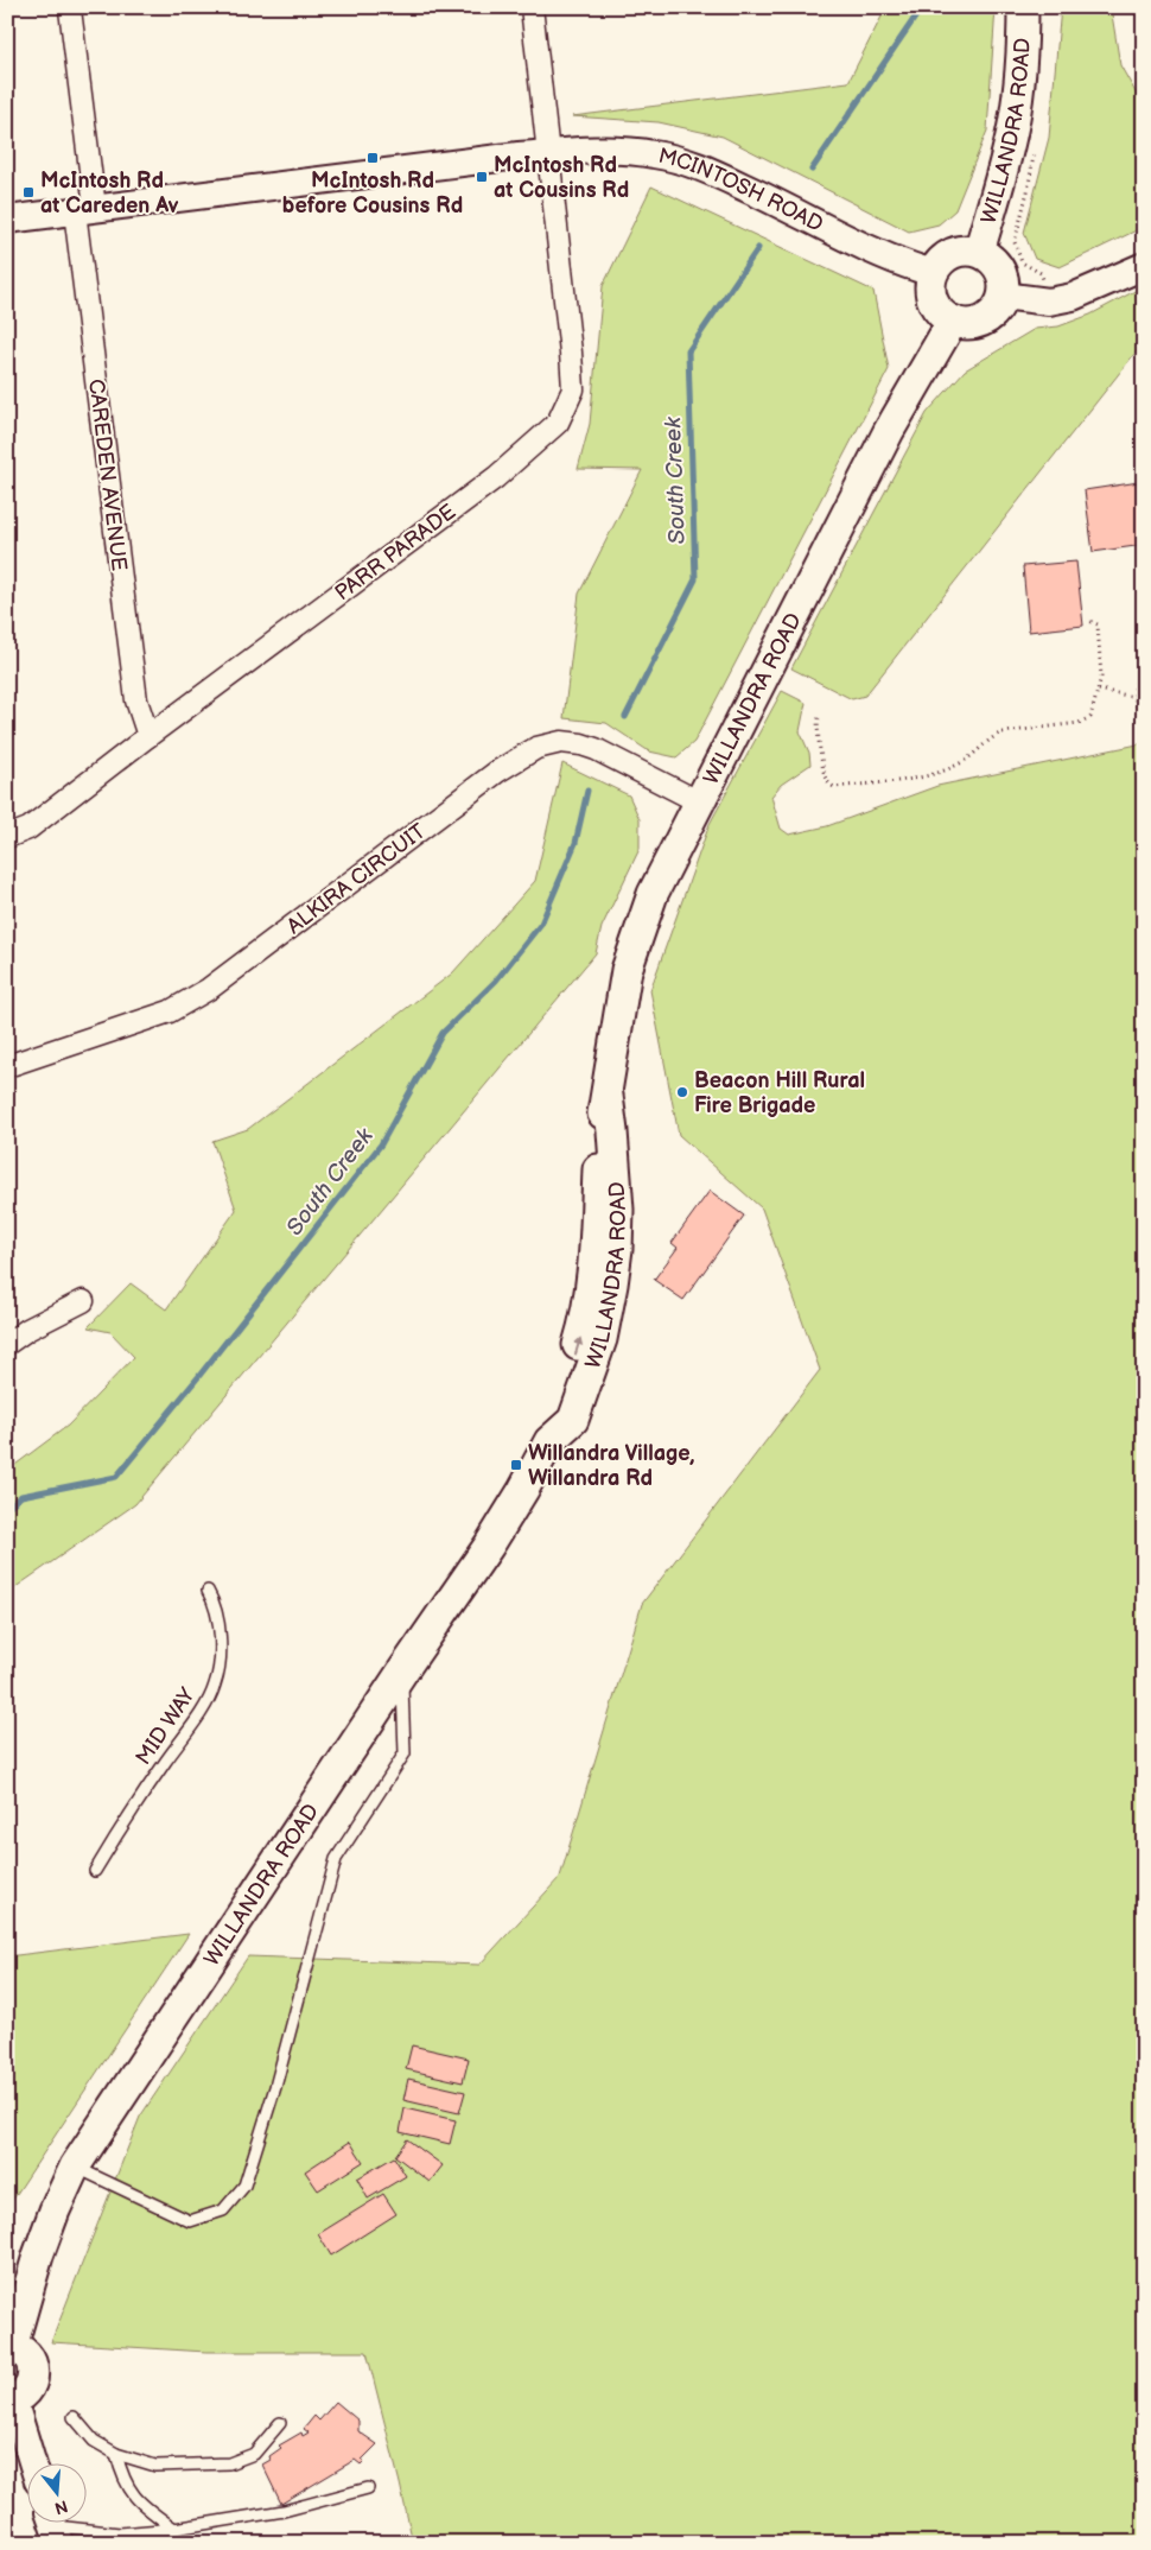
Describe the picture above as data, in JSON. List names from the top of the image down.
{
  "streets": {
    "main road": ["WILLANDRA ROAD"],
    "street": [
      "MCINTOSH ROAD",
      "CAREDEN AVENUE",
      "PARR PARADE",
      "ALKIRA CIRCUIT"
    ],
    "lane": ["MID WAY"]
  },
  "crossings": [
    ["WILLANDRA ROAD", "MCINTOSH ROAD"],
    ["WILLANDRA ROAD", "ALKIRA CIRCUIT"],
    ["MCINTOSH ROAD", "CAREDEN AVENUE"],
    ["MCINTOSH ROAD", "PARR PARADE"],
    ["CAREDEN AVENUE", "PARR PARADE"]
  ],
  "water": ["South Creek"],
  "places": {
    "transit": [
      "McIntosh Rd before Cousins Rd",
      "McIntosh Rd at Cousins Rd",
      "McIntosh Rd at Careden Av",
      "Willandra Village, Willandra Rd"
    ],
    "other": ["Beacon Hill Rural Fire Brigade"]
  },
  "north": "bottom"
}
